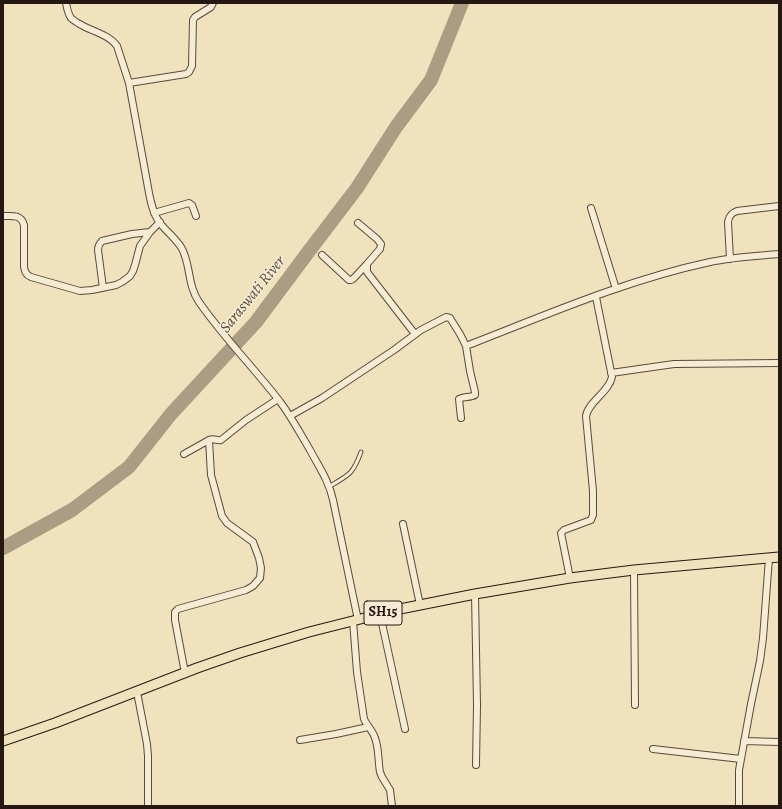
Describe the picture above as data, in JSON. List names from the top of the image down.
{
  "streets": {
    "main road": ["SH15"]
  },
  "water": ["Saraswati River"]
}
